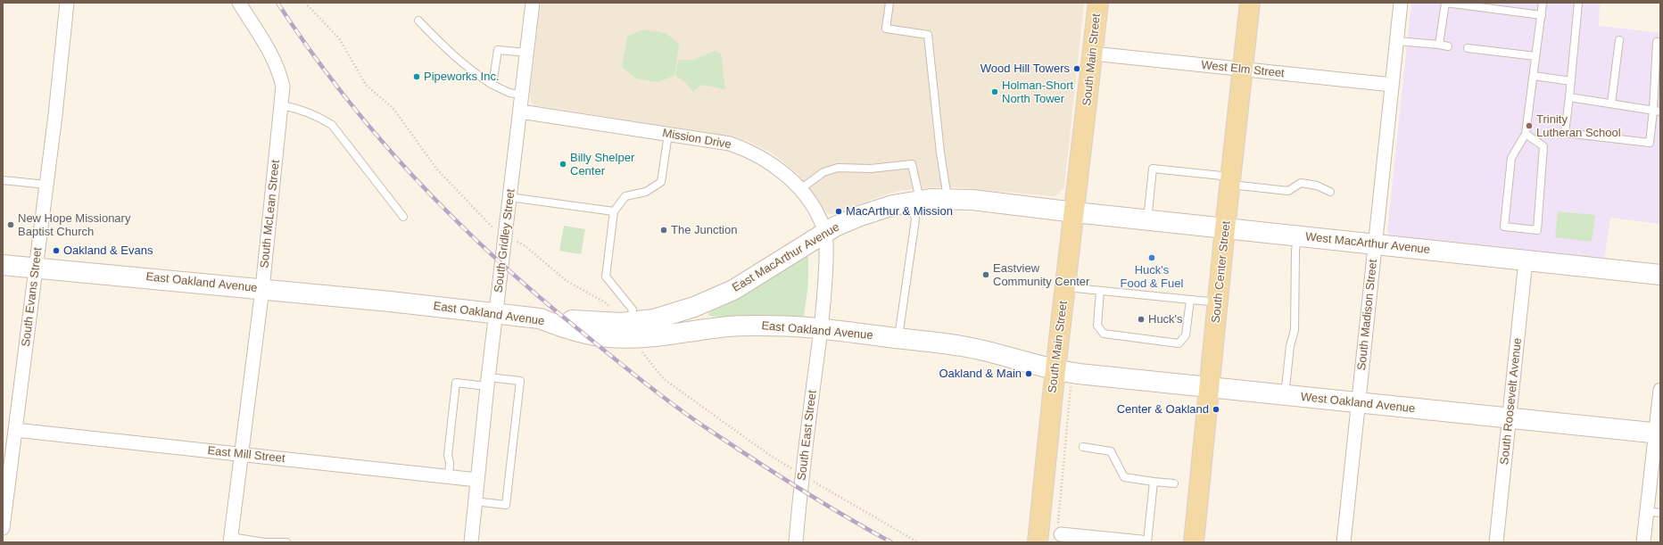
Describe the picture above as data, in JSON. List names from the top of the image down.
{
  "streets": {
    "main road": [
      "South Main Street",
      "West MacArthur Avenue",
      "East MacArthur Avenue",
      "South Center Street",
      "East Oakland Avenue",
      "West Oakland Avenue"
    ],
    "street": [
      "West Elm Street",
      "Mission Drive",
      "South McLean Street",
      "South Gridley Street",
      "South Evans Street",
      "South Madison Street",
      "South Roosevelt Avenue",
      "South East Street",
      "East Mill Street"
    ]
  },
  "crossings": [
    ["South Main Street", "West Elm Street"],
    ["South Main Street", "West MacArthur Avenue"],
    ["South Main Street", "East MacArthur Avenue"],
    ["South Main Street", "East Oakland Avenue"],
    ["South Main Street", "West Oakland Avenue"],
    ["West Elm Street", "South Center Street"],
    ["West Elm Street", "South Madison Street"],
    ["Mission Drive", "South Gridley Street"],
    ["Mission Drive", "East MacArthur Avenue"],
    ["Mission Drive", "East Oakland Avenue"],
    ["Mission Drive", "South East Street"],
    ["South McLean Street", "East Oakland Avenue"],
    ["South McLean Street", "East Mill Street"],
    ["South Gridley Street", "East Oakland Avenue"],
    ["South Gridley Street", "East Mill Street"],
    ["West MacArthur Avenue", "East MacArthur Avenue"],
    ["West MacArthur Avenue", "South Center Street"],
    ["West MacArthur Avenue", "South Madison Street"],
    ["West MacArthur Avenue", "South Roosevelt Avenue"],
    ["East MacArthur Avenue", "East Oakland Avenue"],
    ["South Center Street", "West Oakland Avenue"],
    ["East Oakland Avenue", "South Evans Street"],
    ["East Oakland Avenue", "West Oakland Avenue"],
    ["East Oakland Avenue", "South East Street"],
    ["South Evans Street", "East Mill Street"],
    ["South Madison Street", "West Oakland Avenue"],
    ["South Roosevelt Avenue", "West Oakland Avenue"]
  ],
  "places": [
    "Wood Hill Towers",
    "Pipeworks Inc.",
    "Holman-Short North Tower",
    "Trinity Lutheran School",
    "Billy Shelper Center",
    "MacArthur & Mission",
    "New Hope Missionary Baptist Church",
    "The Junction",
    "Oakland & Evans",
    "Huck's Food & Fuel",
    "Eastview Community Center",
    "Huck's",
    "Oakland & Main",
    "Center & Oakland"
  ]
}
